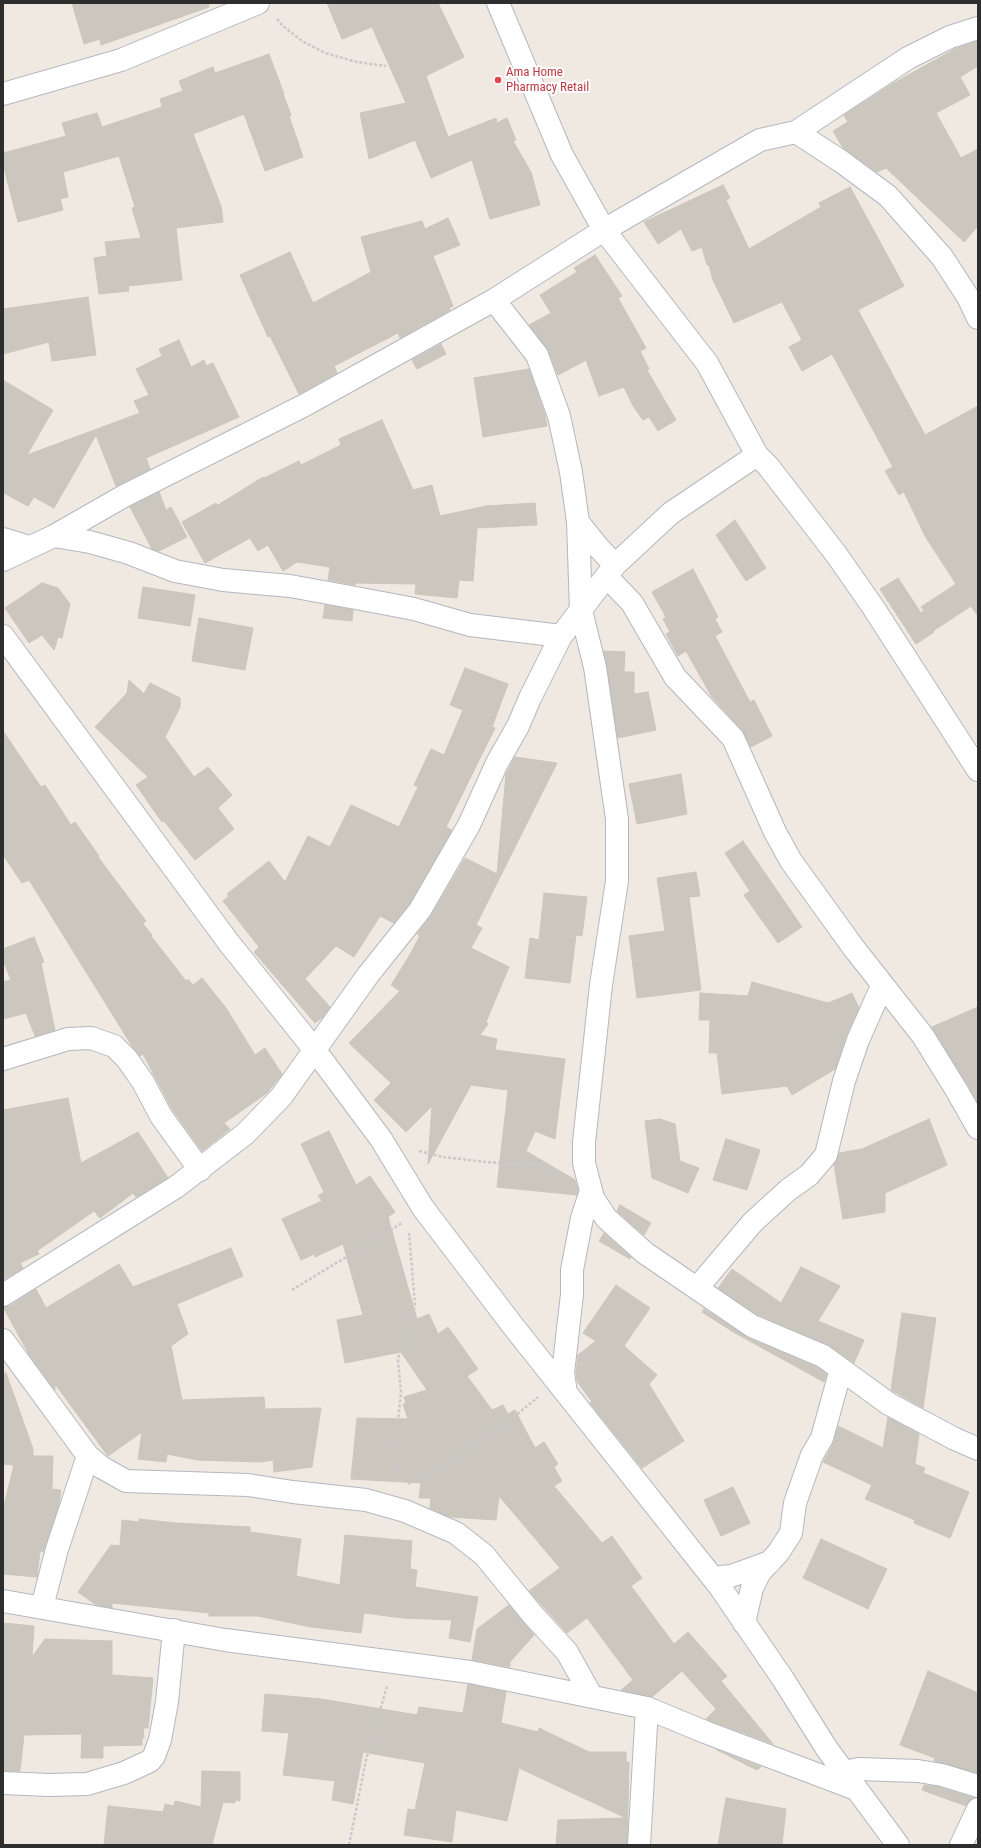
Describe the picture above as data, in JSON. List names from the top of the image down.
{
  "places": ["Ama Home Pharmacy Retail"]
}
